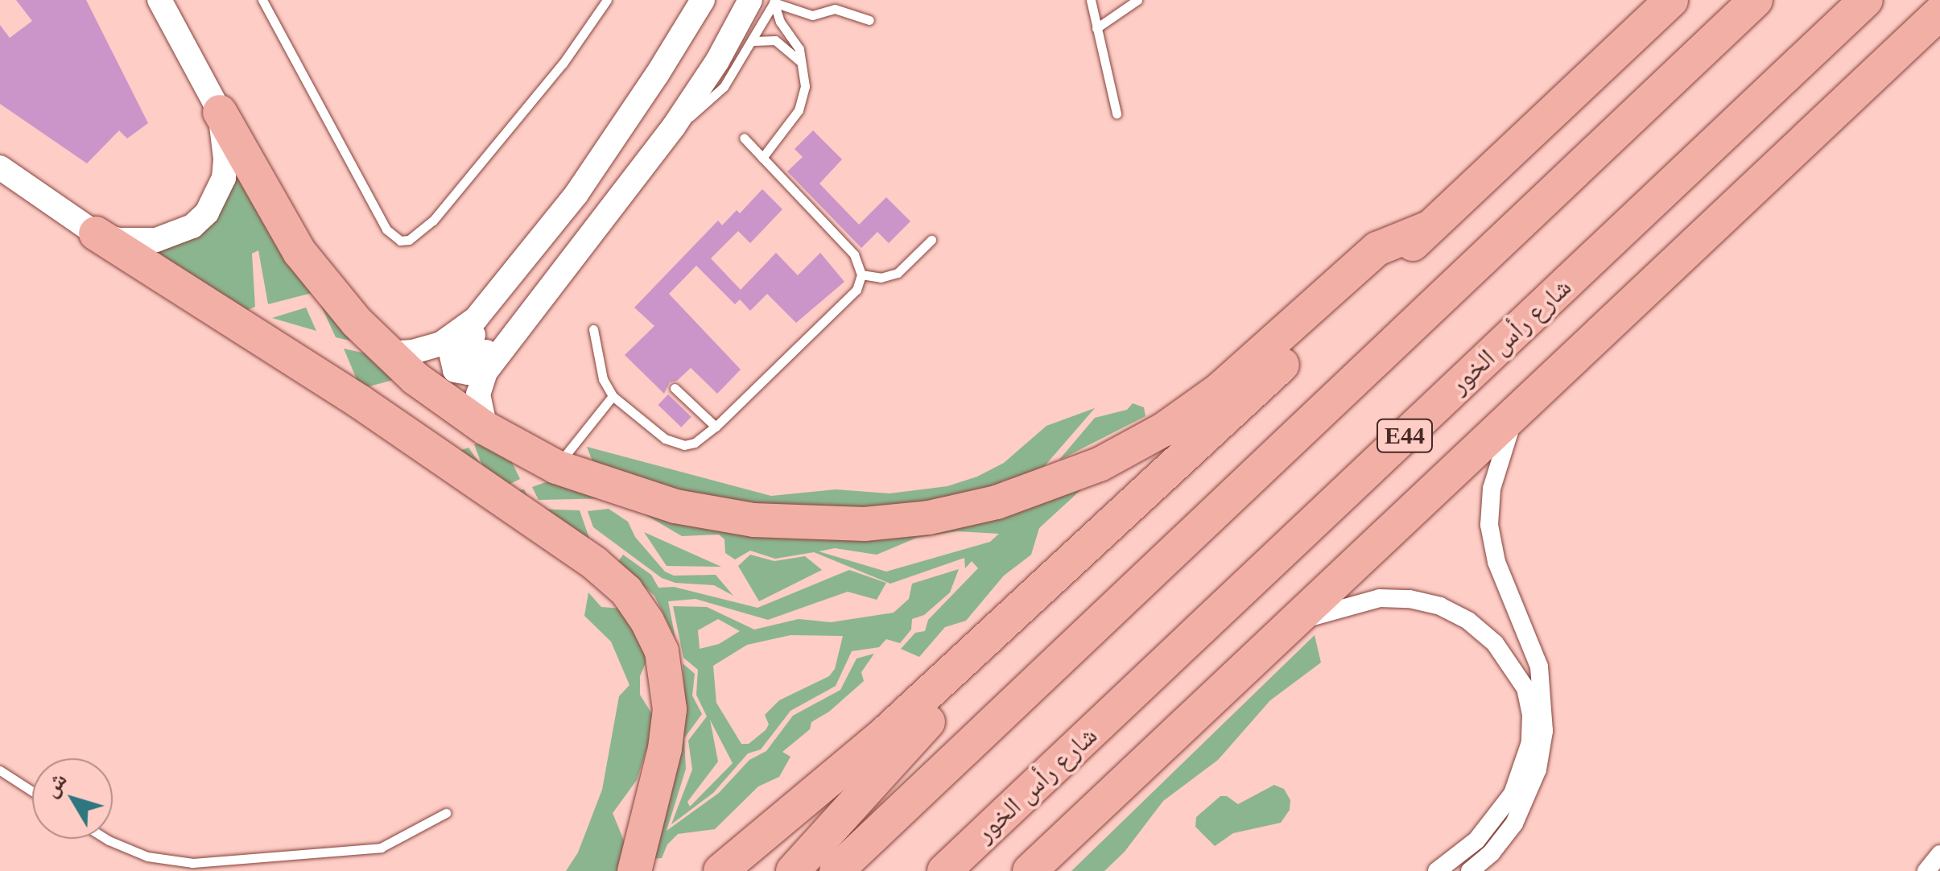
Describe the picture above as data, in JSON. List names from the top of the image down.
{
  "streets": {
    "highway": ["شارع رأس الخور", "E44"]
  },
  "north": "top left"
}
